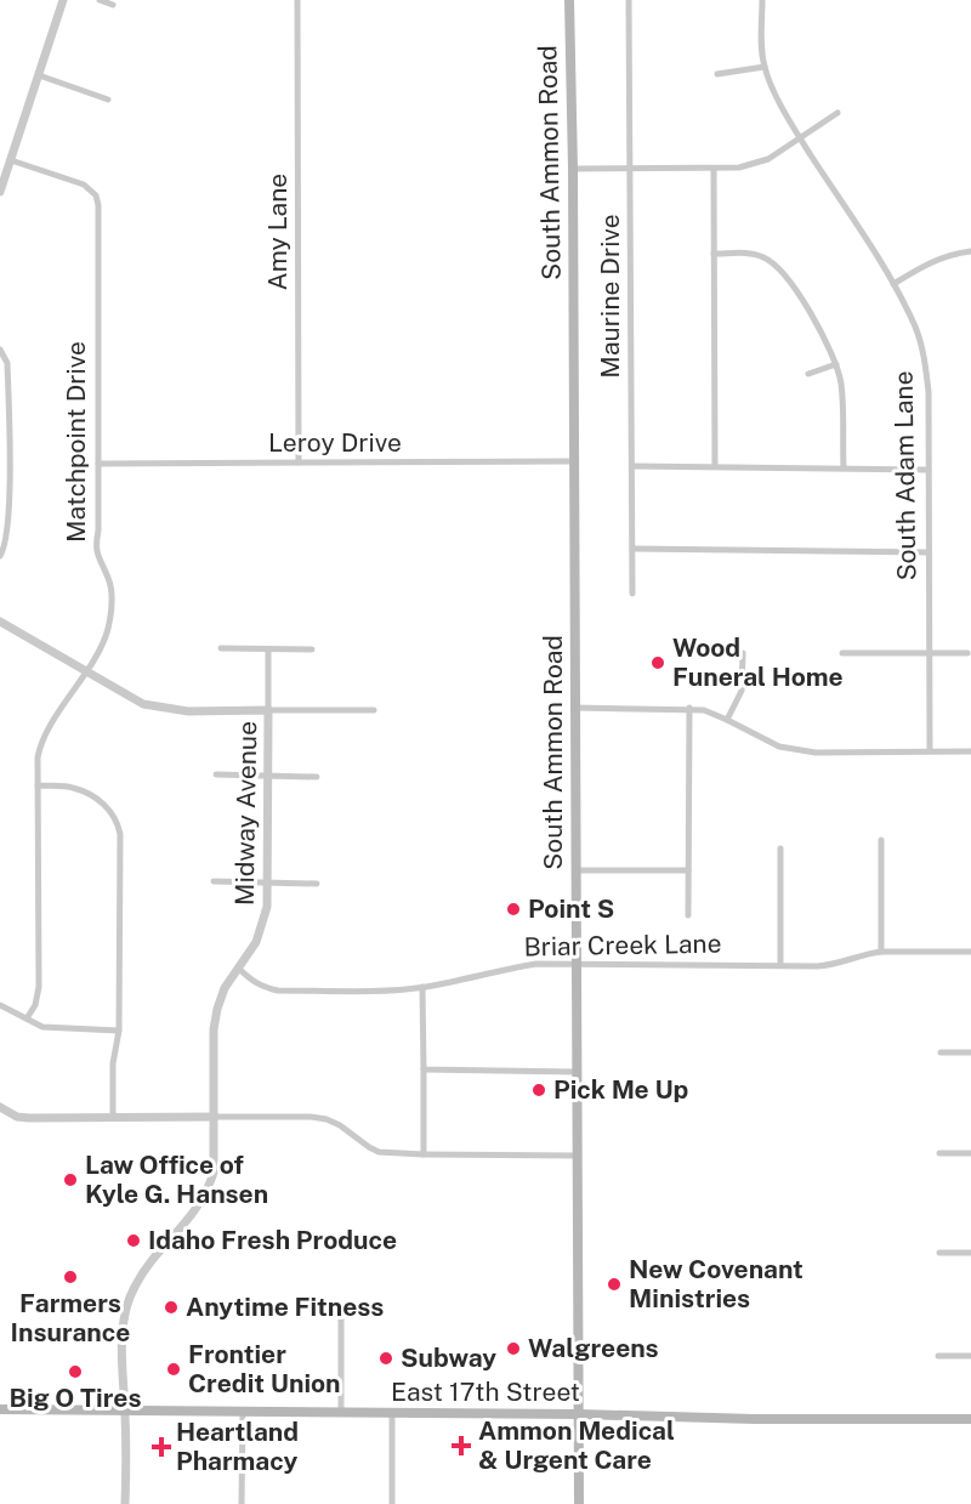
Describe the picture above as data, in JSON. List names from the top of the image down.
{
  "streets": {
    "main road": ["South Ammon Road", "East 17th Street"],
    "street": [
      "Amy Lane",
      "Maurine Drive",
      "Matchpoint Drive",
      "Leroy Drive",
      "South Adam Lane",
      "Midway Avenue",
      "Briar Creek Lane"
    ]
  },
  "crossings": [
    ["South Ammon Road", "Leroy Drive"],
    ["South Ammon Road", "Briar Creek Lane"],
    ["South Ammon Road", "East 17th Street"],
    ["Amy Lane", "Leroy Drive"],
    ["Matchpoint Drive", "Leroy Drive"],
    ["Midway Avenue", "Briar Creek Lane"],
    ["Midway Avenue", "East 17th Street"]
  ],
  "places": {
    "other": [
      "Wood Funeral Home",
      "Point S",
      "Pick Me Up",
      "Law Office of Kyle G. Hansen",
      "Idaho Fresh Produce",
      "Farmers Insurance",
      "New Covenant Ministries",
      "Anytime Fitness",
      "Walgreens",
      "Subway",
      "Frontier Credit Union",
      "Big O Tires"
    ],
    "health": ["Ammon Medical & Urgent Care", "Heartland Pharmacy"]
  }
}
